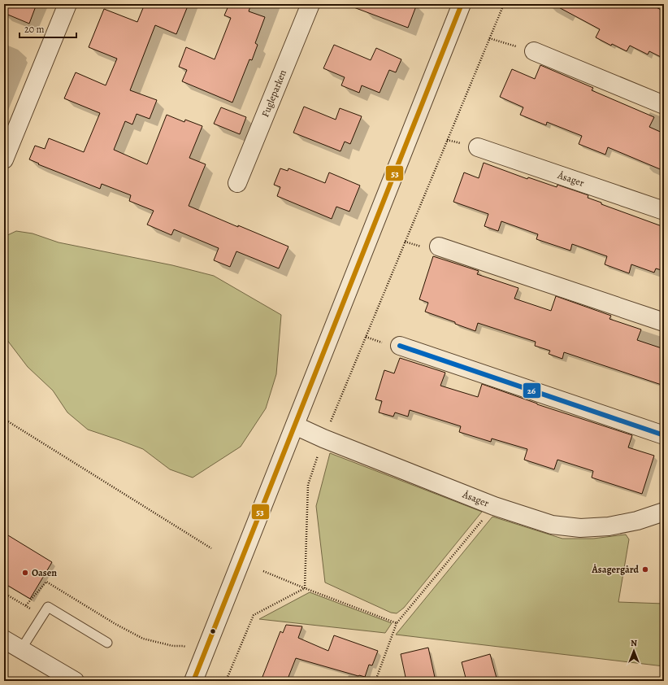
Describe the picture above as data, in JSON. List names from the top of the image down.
{
  "streets": {
    "street": ["Fugleparken", "Åsager"]
  },
  "places": ["Åsagergård", "Oasen"],
  "lines": ["transit line 53", "transit line 26"],
  "scale_bar": "20 m",
  "north": "top"
}
